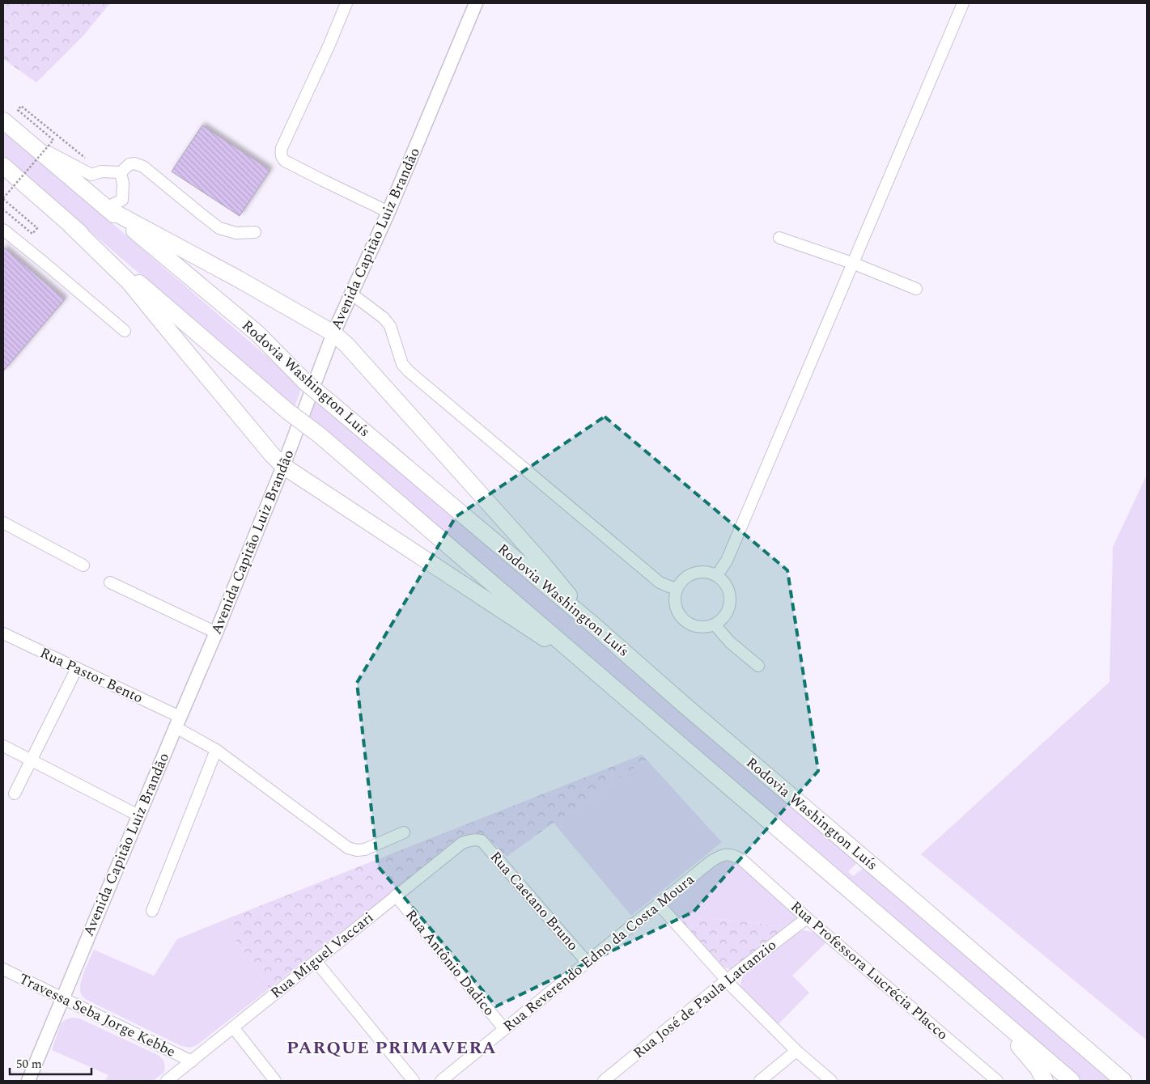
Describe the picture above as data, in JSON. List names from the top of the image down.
{
  "streets": {
    "highway": ["Rodovia Washington Luís"],
    "main road": ["Avenida Capitão Luiz Brandão"],
    "street": [
      "Rua Pastor Bento",
      "Rua Caetano Bruno",
      "Rua Reverendo Edno da Costa Moura",
      "Rua Miguel Vaccari",
      "Rua Antônio Dadico",
      "Rua Professora Lucrécia Placco",
      "Rua José de Paula Lattanzio",
      "Travessa Seba Jorge Kebbe"
    ]
  },
  "crossings": [
    ["Avenida Capitão Luiz Brandão", "Rua Pastor Bento"],
    ["Avenida Capitão Luiz Brandão", "Travessa Seba Jorge Kebbe"],
    ["Rua Caetano Bruno", "Rua Reverendo Edno da Costa Moura"],
    ["Rua Caetano Bruno", "Rua Miguel Vaccari"],
    ["Rua Reverendo Edno da Costa Moura", "Rua Antônio Dadico"],
    ["Rua Reverendo Edno da Costa Moura", "Rua Professora Lucrécia Placco"],
    ["Rua Miguel Vaccari", "Rua Antônio Dadico"],
    ["Rua Miguel Vaccari", "Travessa Seba Jorge Kebbe"],
    ["Rua Professora Lucrécia Placco", "Rua José de Paula Lattanzio"]
  ],
  "districts": ["PARQUE PRIMAVERA"],
  "scale_bar": "50 m"
}
